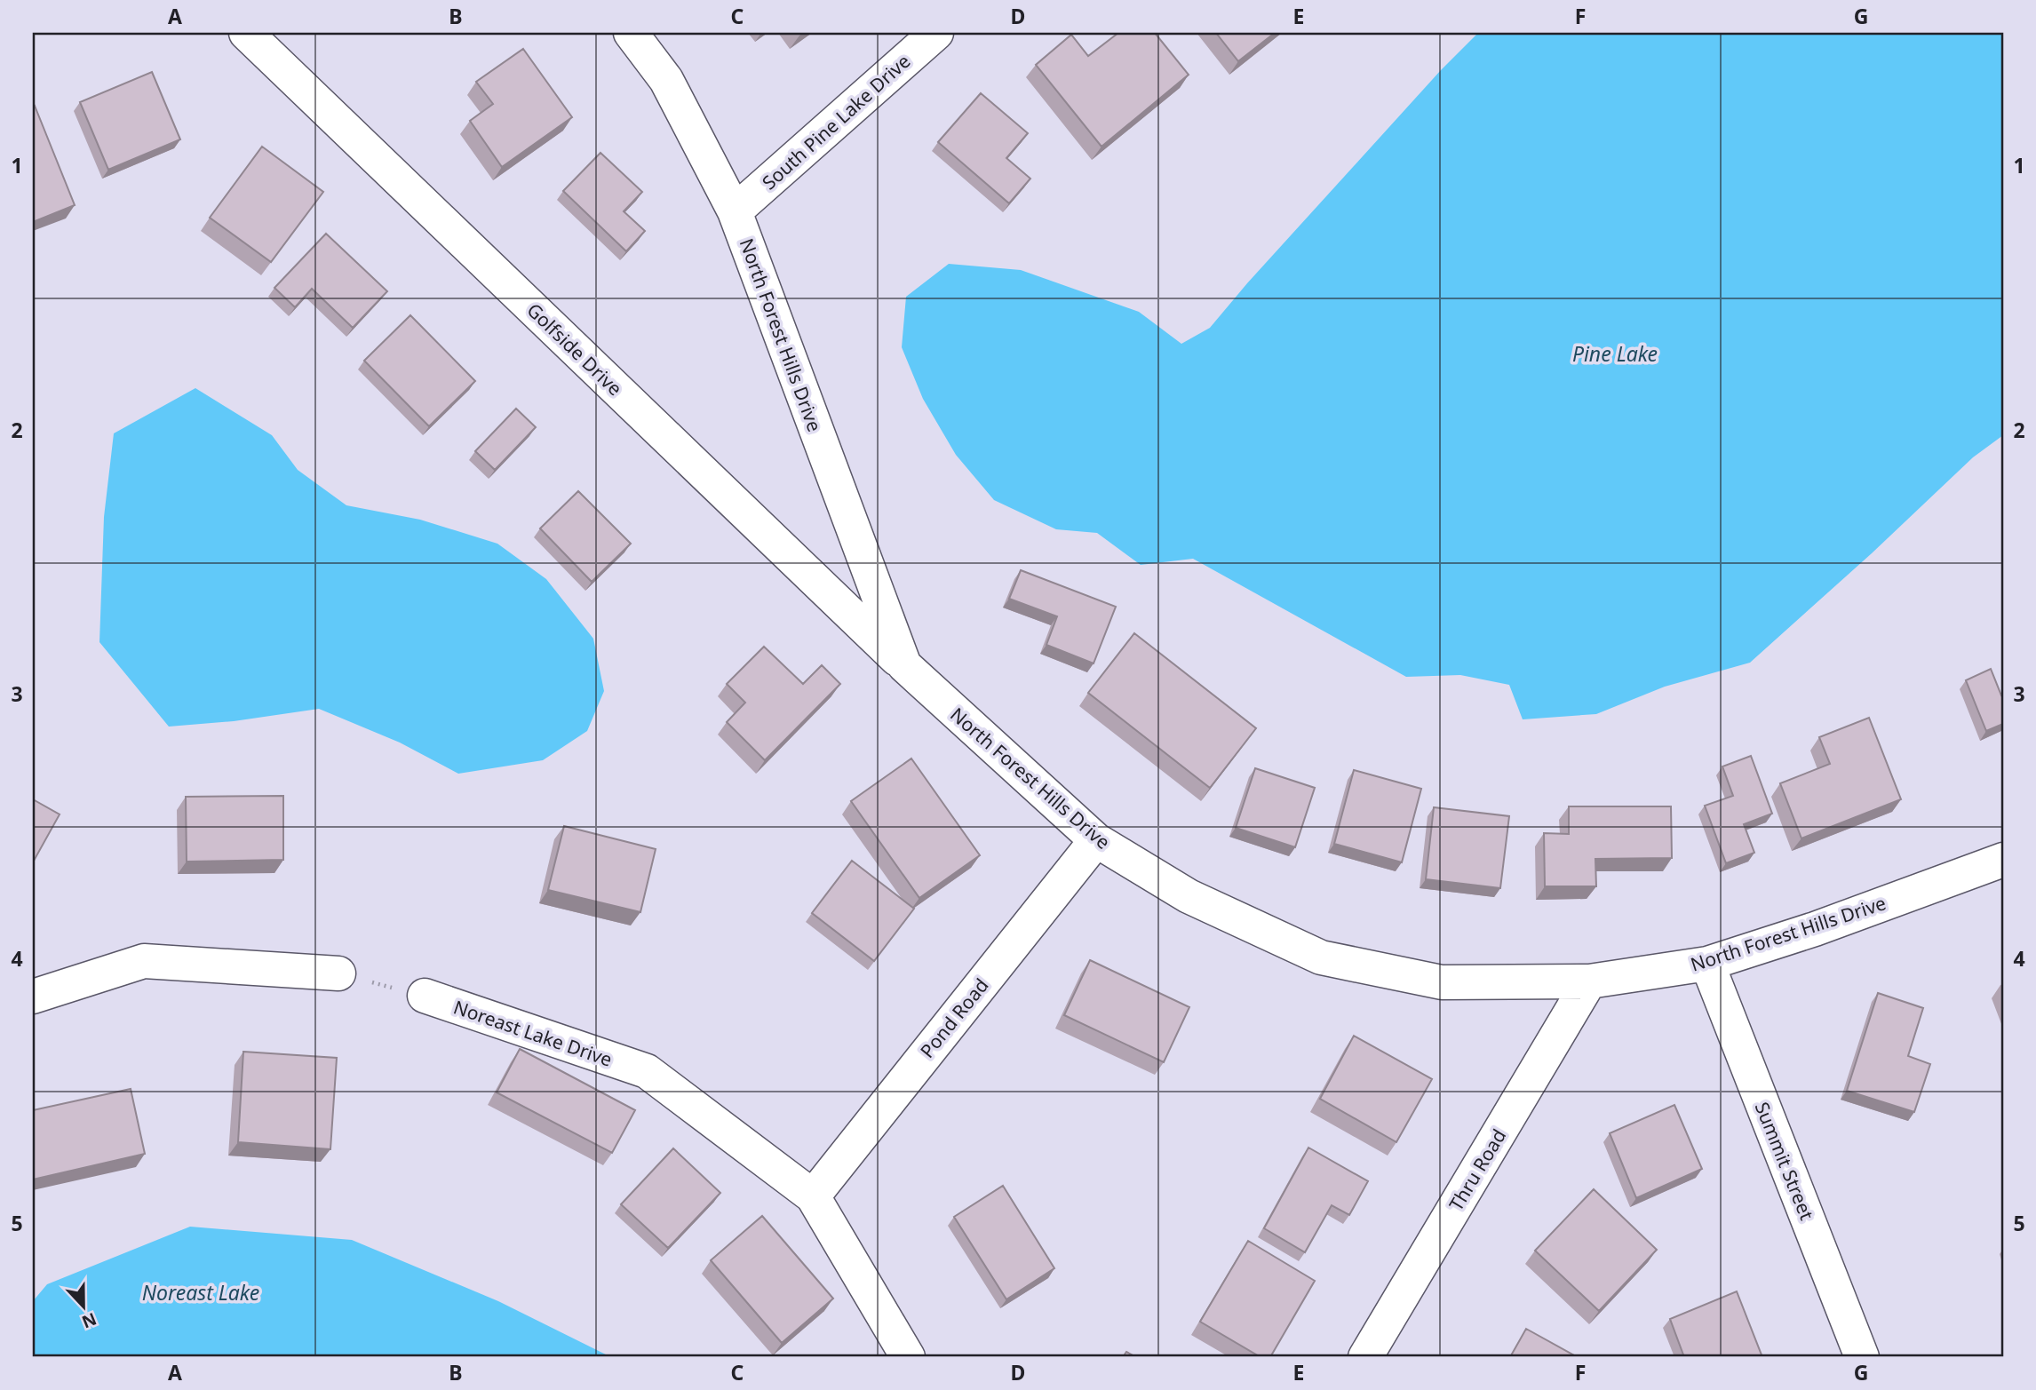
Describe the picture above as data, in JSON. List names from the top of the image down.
{
  "streets": {
    "street": [
      "South Pine Lake Drive",
      "North Forest Hills Drive",
      "Golfside Drive",
      "Pond Road",
      "Noreast Lake Drive",
      "Summit Street",
      "Thru Road"
    ]
  },
  "crossings": [
    ["South Pine Lake Drive", "North Forest Hills Drive"],
    ["North Forest Hills Drive", "Golfside Drive"],
    ["North Forest Hills Drive", "Pond Road"],
    ["North Forest Hills Drive", "Summit Street"],
    ["North Forest Hills Drive", "Thru Road"],
    ["Pond Road", "Noreast Lake Drive"]
  ],
  "water": ["Pine Lake", "Noreast Lake"],
  "north": "bottom",
  "grid": {
    "columns": [
      "A",
      "B",
      "C",
      "D",
      "E",
      "F",
      "G"
    ],
    "rows": [
      "1",
      "2",
      "3",
      "4",
      "5"
    ]
  }
}
